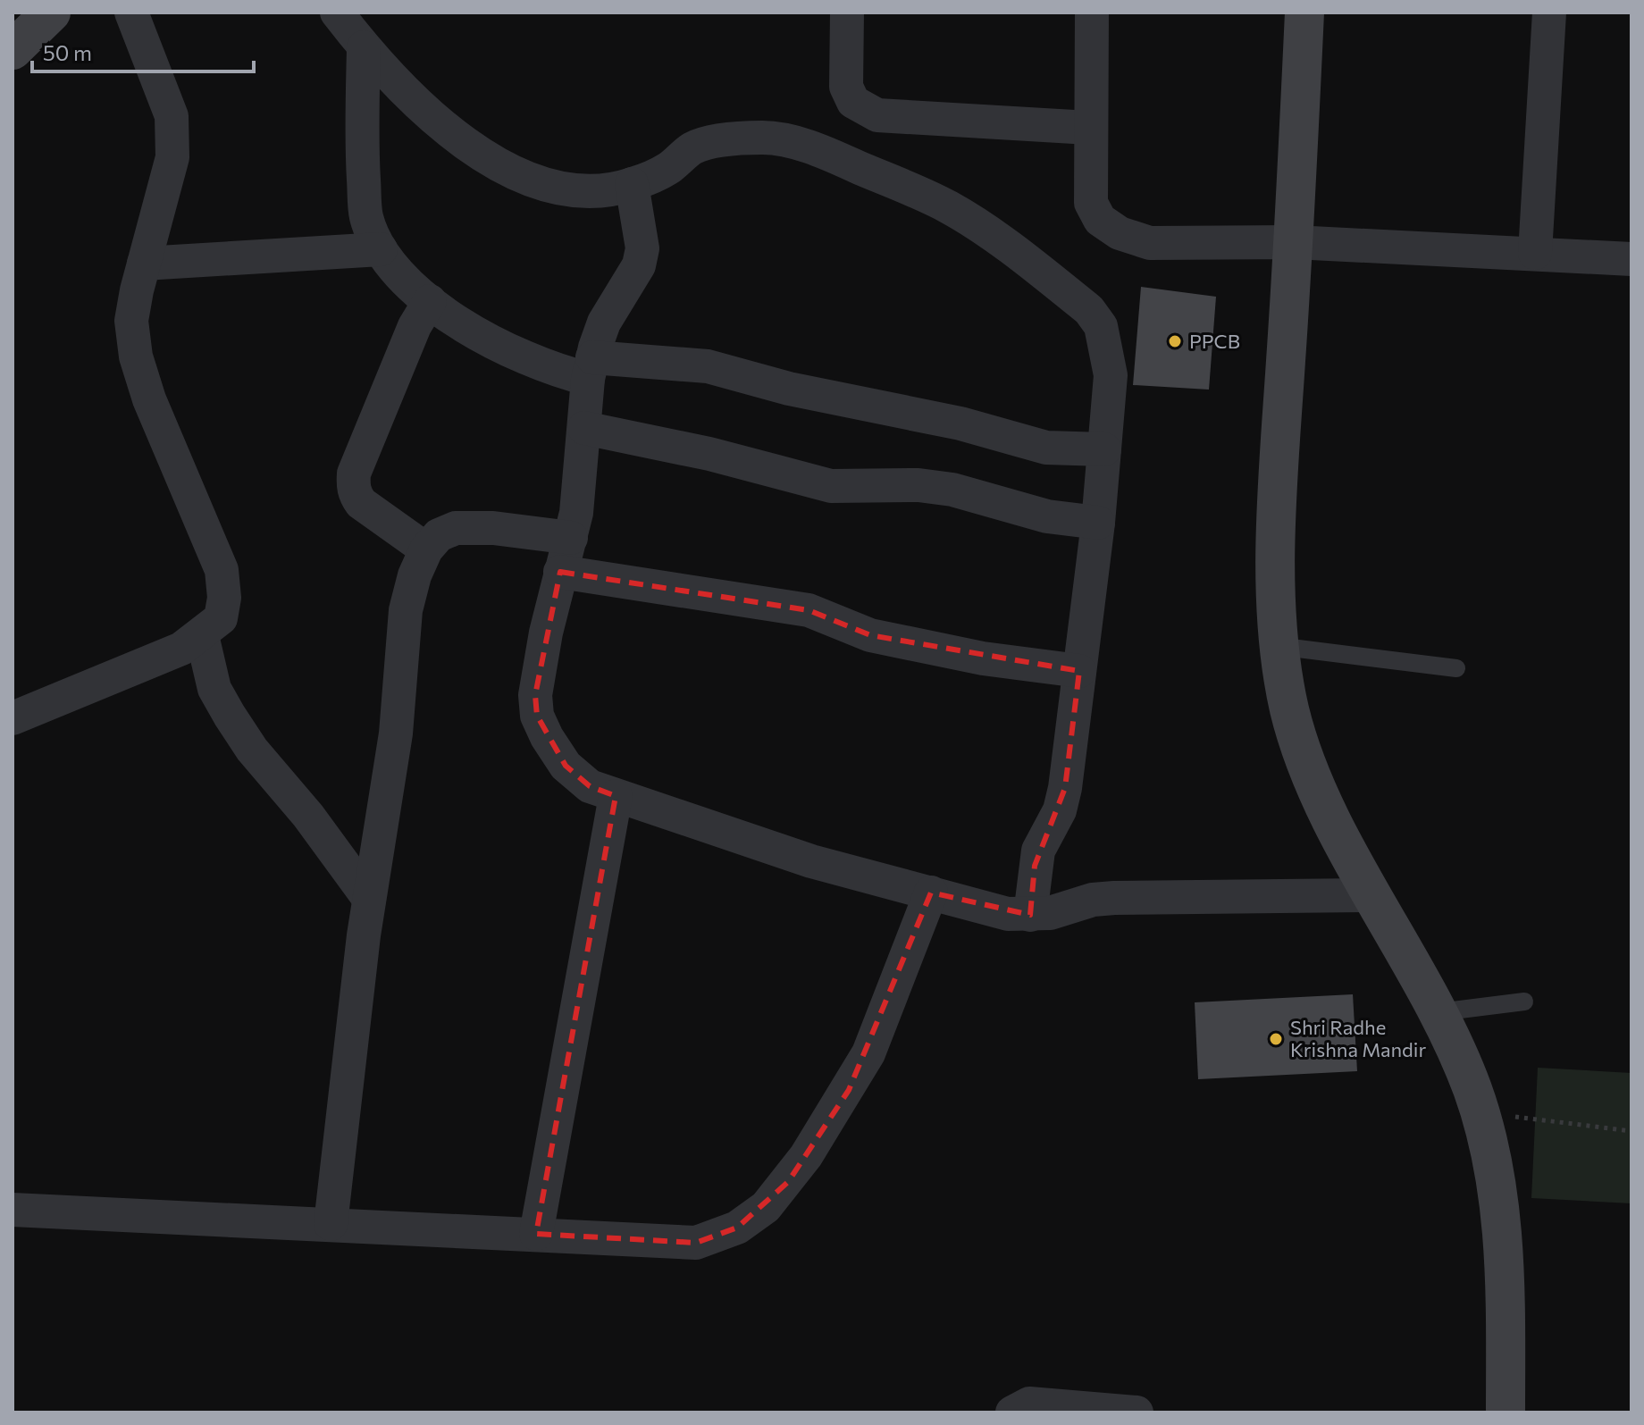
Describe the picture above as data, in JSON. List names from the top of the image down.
{
  "places": ["PPCB", "Shri Radhe Krishna Mandir"],
  "scale_bar": "50 m"
}
